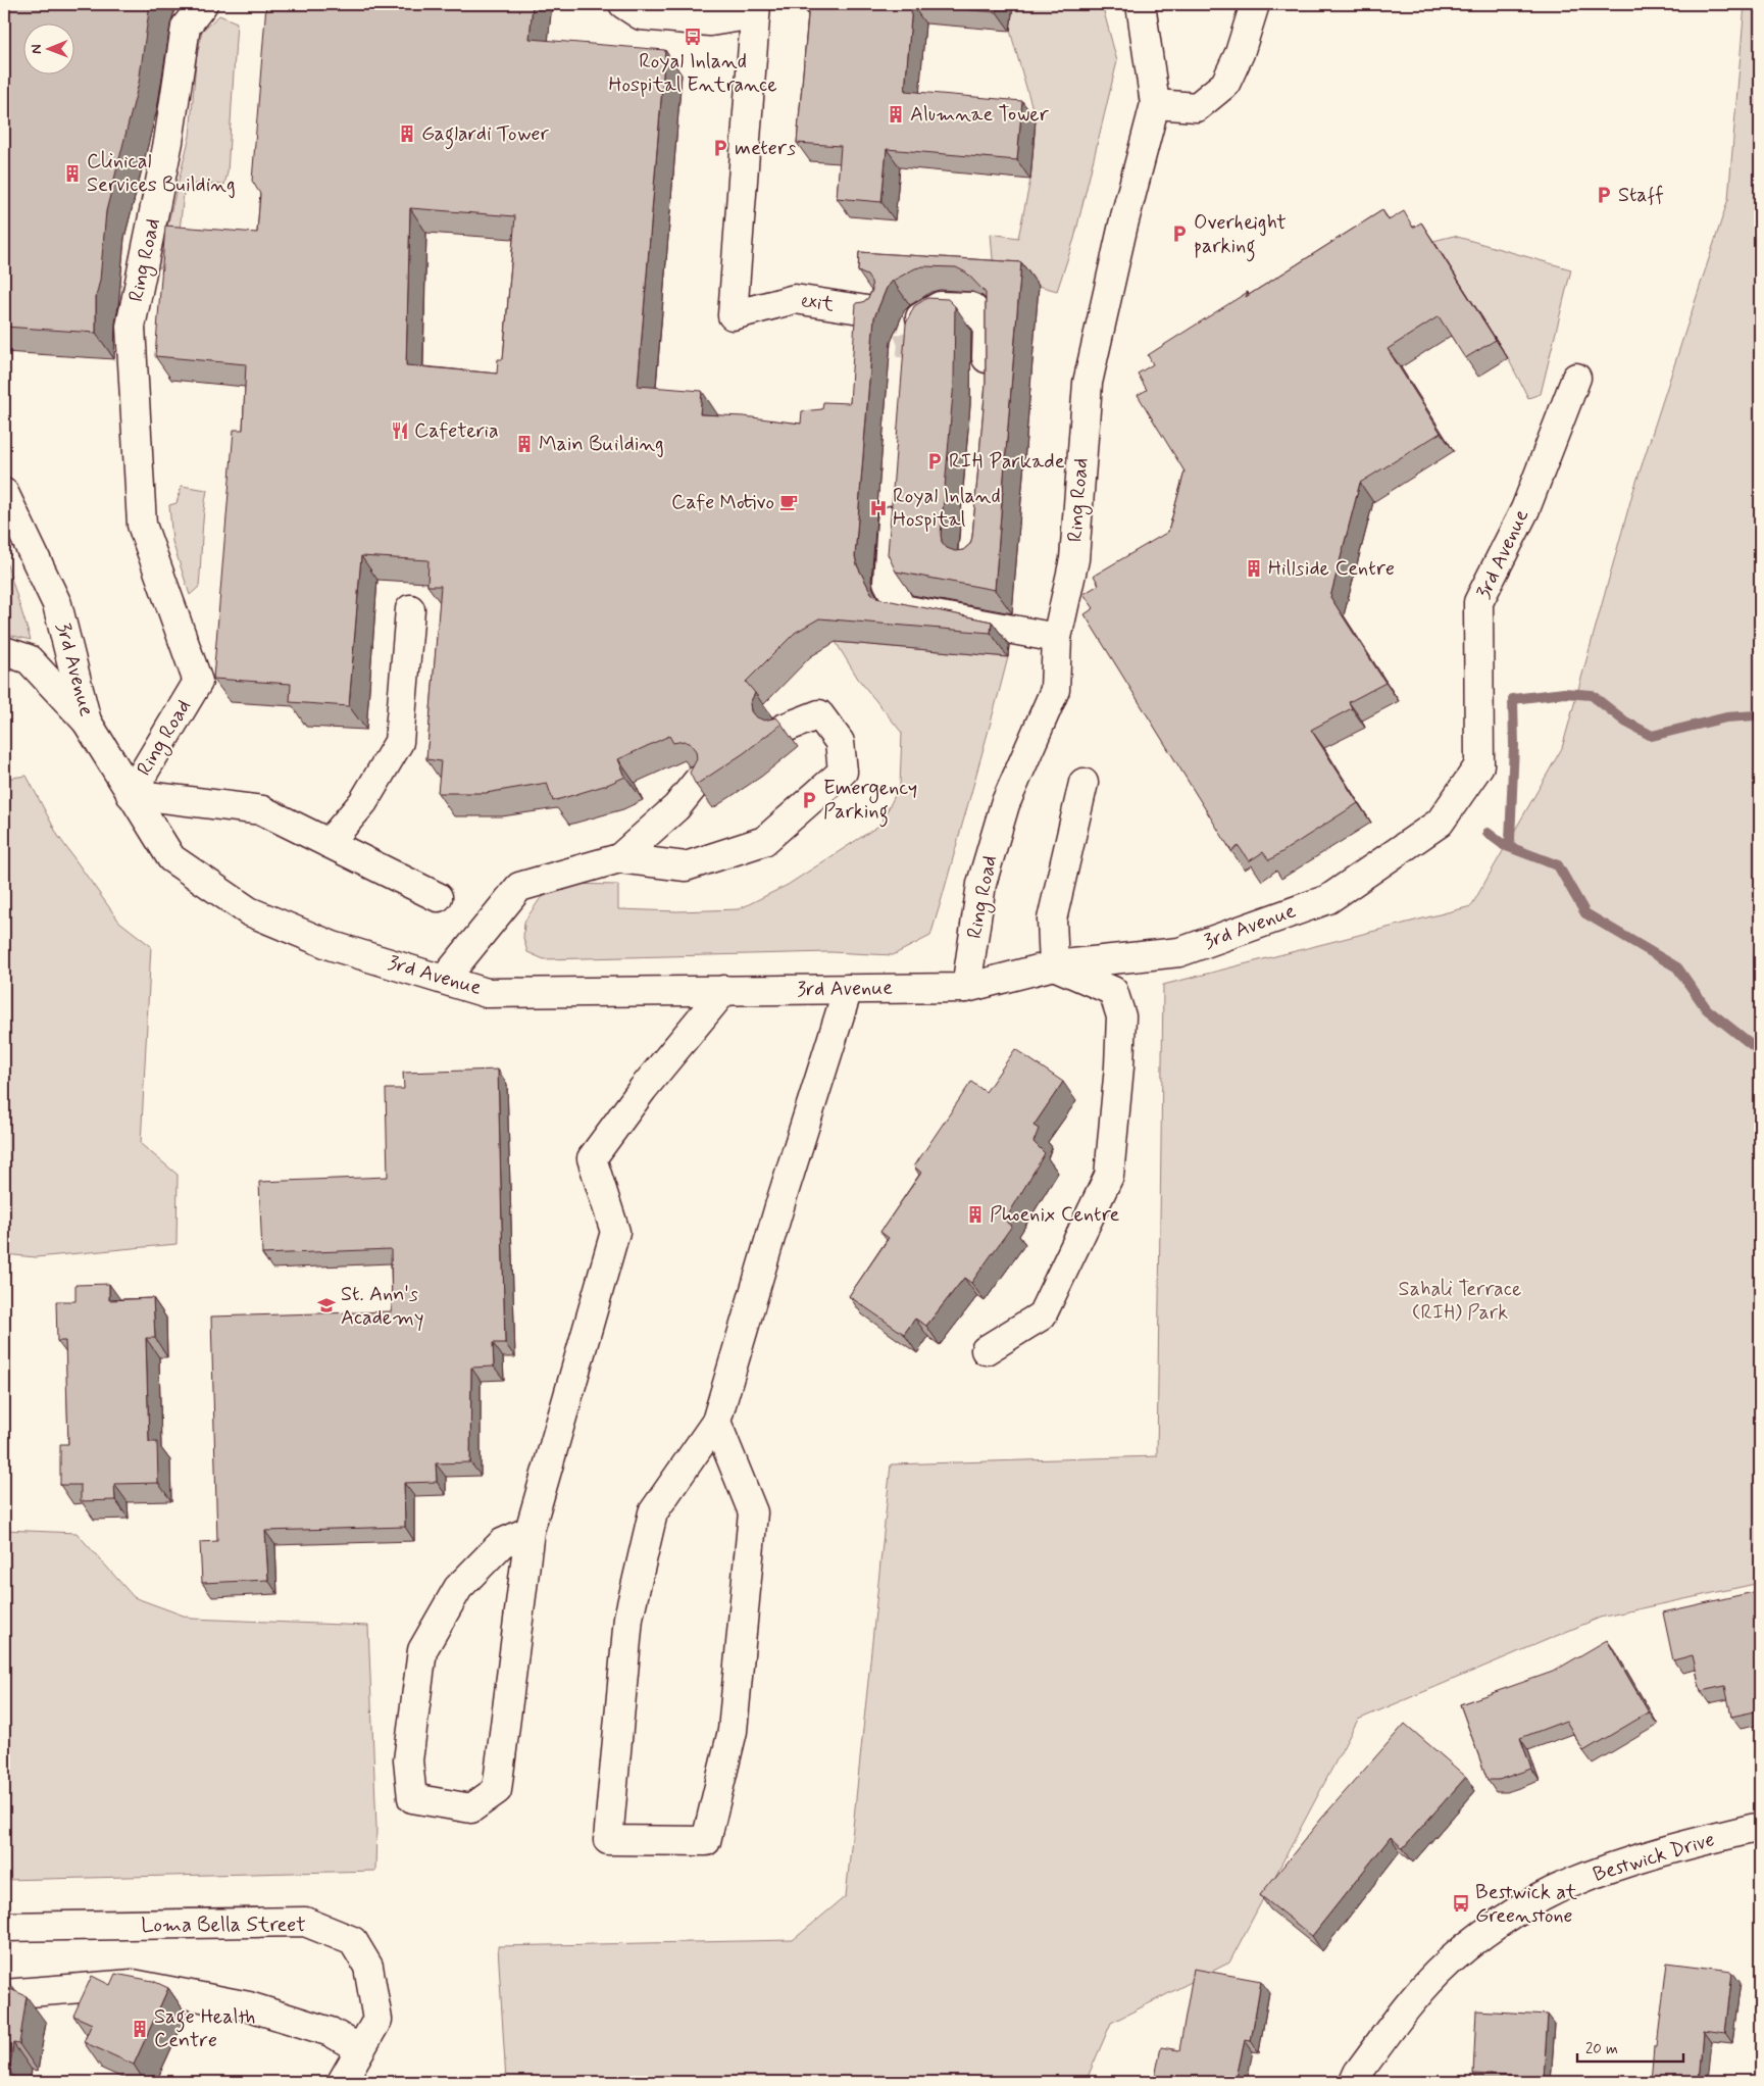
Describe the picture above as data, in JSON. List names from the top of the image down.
{
  "streets": {
    "street": [
      "Ring Road",
      "exit",
      "3rd Avenue",
      "Bestwick Drive",
      "Loma Bella Street"
    ]
  },
  "crossings": [
    ["Ring Road", "3rd Avenue"]
  ],
  "parks": ["Sahali Terrace (RIH) Park"],
  "places": {
    "bus stop": ["Royal Inland Hospital Entrance", "Bestwick at Greenstone"],
    "building": [
      "Alumnae Tower",
      "Gaglardi Tower",
      "Clinical Services Building",
      "Main Building",
      "Hillside Centre",
      "Phoenix Centre",
      "Sage Health Centre"
    ],
    "parking": [
      "meters",
      "Staff",
      "Overheight parking",
      "RIH Parkade",
      "Emergency Parking"
    ],
    "restaurant": ["Cafeteria"],
    "cafe": ["Cafe Motivo"],
    "hospital": ["Royal Inland Hospital"],
    "school or university": ["St. Ann's Academy"]
  },
  "scale_bar": "20 m",
  "north": "left"
}
